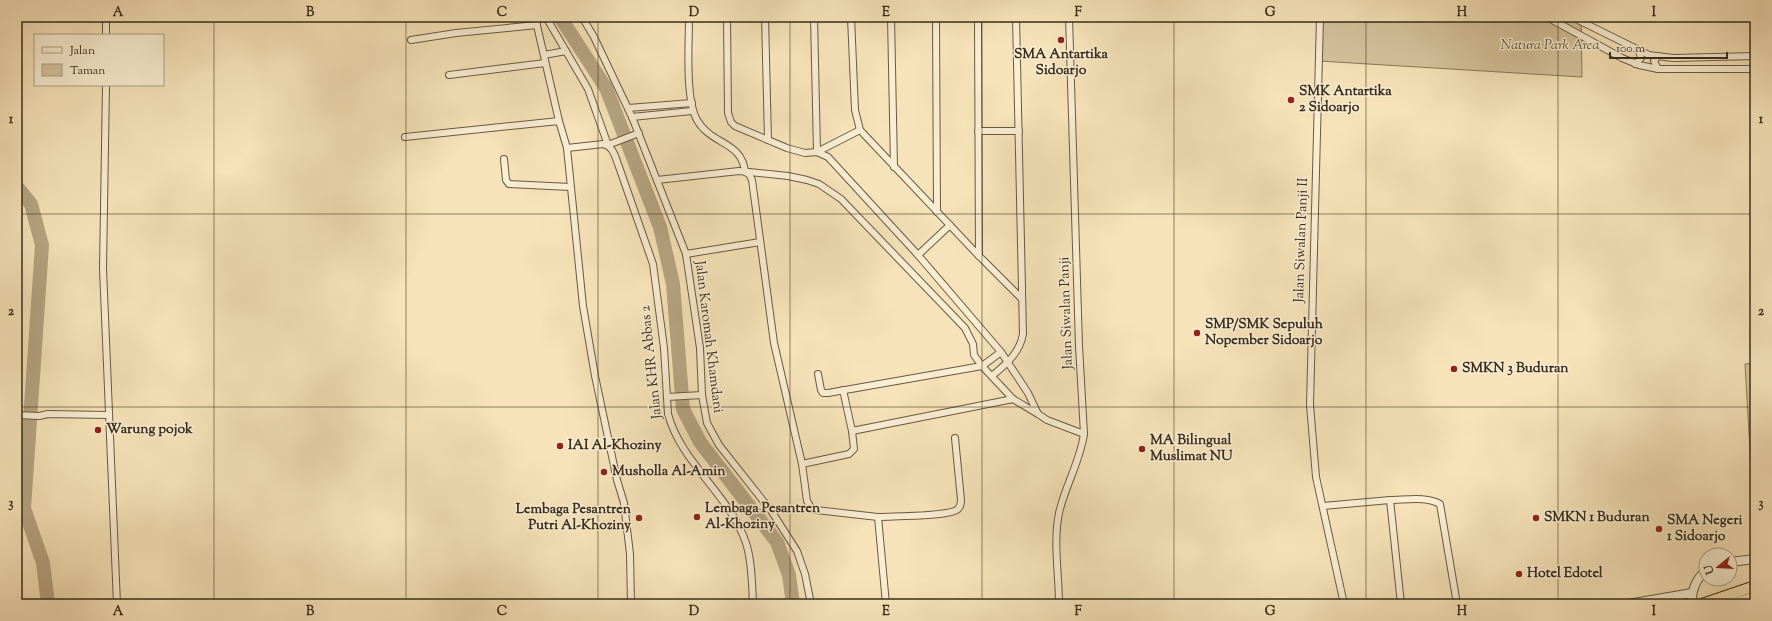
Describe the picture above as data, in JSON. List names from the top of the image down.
{
  "streets": {
    "street": [
      "Jalan Siwalan Panji II",
      "Jalan Siwalan Panji",
      "Jalan Karomah Khamdani",
      "Jalan KHR Abbas 2"
    ]
  },
  "parks": ["Natura Park Area"],
  "places": [
    "SMA Antartika Sidoarjo",
    "SMK Antartika 2 Sidoarjo",
    "SMP/SMK Sepuluh Nopember Sidoarjo",
    "SMKN 3 Buduran",
    "Warung pojok",
    "IAI Al-Khoziny",
    "MA Bilingual Muslimat NU",
    "Musholla Al-Amin",
    "Lembaga Pesantren Al-Khoziny",
    "Lembaga Pesantren Putri Al-Khoziny",
    "SMKN 1 Buduran",
    "SMA Negeri 1 Sidoarjo",
    "Hotel Edotel"
  ],
  "legend": ["Jalan", "Taman"],
  "scale_bar": "100 m",
  "north": "left",
  "grid": {
    "columns": [
      "A",
      "B",
      "C",
      "D",
      "E",
      "F",
      "G",
      "H",
      "I"
    ],
    "rows": ["1", "2", "3"]
  }
}
